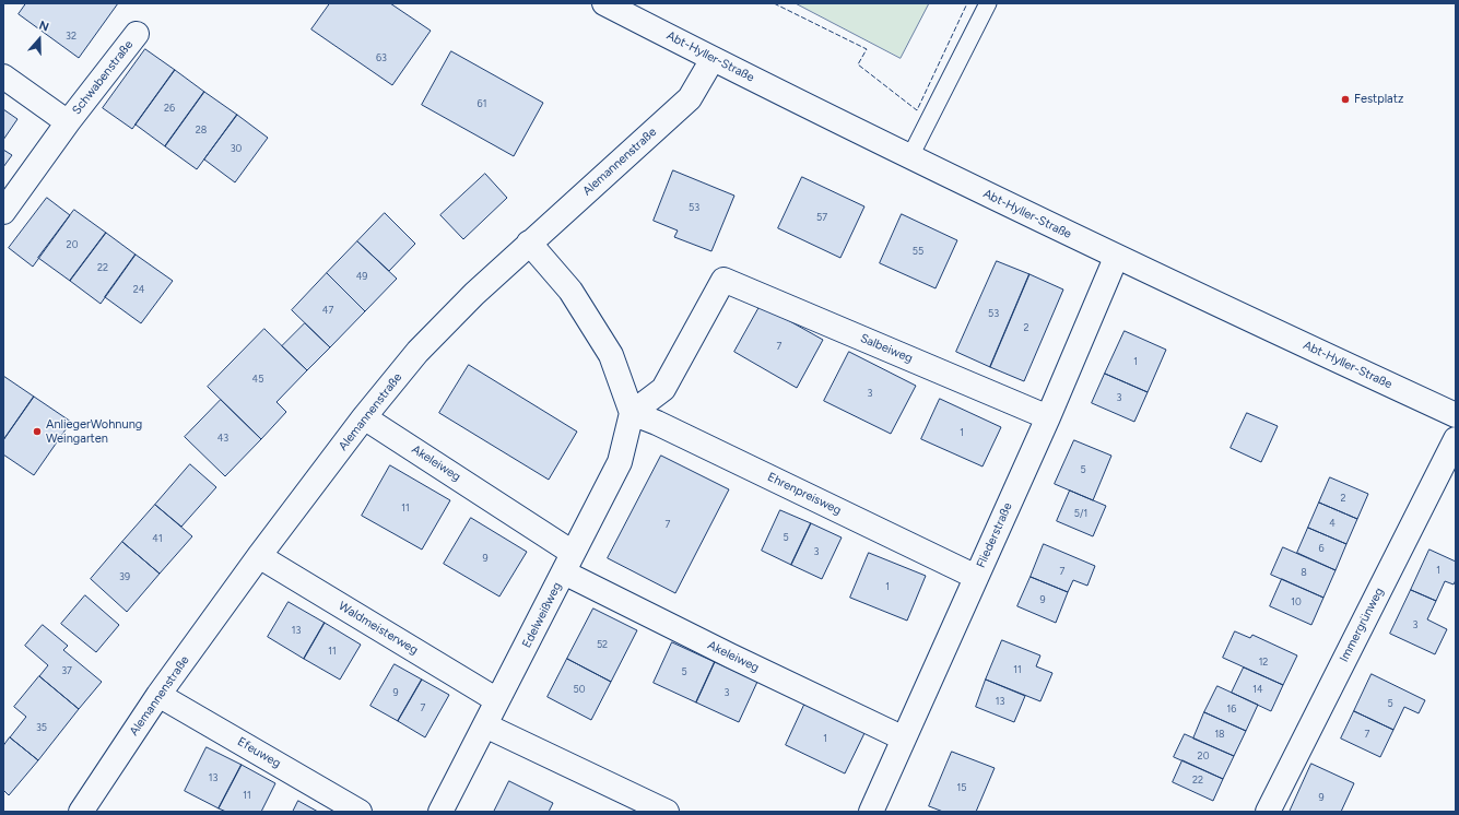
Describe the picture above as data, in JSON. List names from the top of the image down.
{
  "streets": {
    "street": [
      "Abt-Hyller-Straße",
      "Schwabenstraße",
      "Alemannenstraße",
      "Salbeiweg",
      "Akeleiweg",
      "Ehrenpreisweg",
      "Fliederstraße",
      "Edelweißweg",
      "Immergrünweg",
      "Waldmeisterweg",
      "Efeuweg"
    ]
  },
  "crossings": [
    ["Abt-Hyller-Straße", "Alemannenstraße"],
    ["Abt-Hyller-Straße", "Fliederstraße"],
    ["Alemannenstraße", "Akeleiweg"],
    ["Alemannenstraße", "Waldmeisterweg"],
    ["Alemannenstraße", "Efeuweg"],
    ["Salbeiweg", "Ehrenpreisweg"],
    ["Salbeiweg", "Fliederstraße"],
    ["Salbeiweg", "Edelweißweg"],
    ["Akeleiweg", "Fliederstraße"],
    ["Akeleiweg", "Edelweißweg"],
    ["Ehrenpreisweg", "Fliederstraße"],
    ["Ehrenpreisweg", "Edelweißweg"],
    ["Edelweißweg", "Waldmeisterweg"]
  ],
  "places": ["Festplatz", "AnliegerWohnung Weingarten"],
  "house_numbers": [
    "32",
    "63",
    "61",
    "26",
    "28",
    "30",
    "53",
    "57",
    "20",
    "55",
    "22",
    "49",
    "24",
    "47",
    "53",
    "2",
    "7",
    "1",
    "45",
    "3",
    "3",
    "1",
    "43",
    "5",
    "2",
    "11",
    "5/1",
    "4",
    "7",
    "5",
    "41",
    "6",
    "3",
    "9",
    "1",
    "7",
    "8",
    "39",
    "1",
    "9",
    "10",
    "3",
    "13",
    "52",
    "11",
    "12",
    "11",
    "37",
    "5",
    "50",
    "14",
    "9",
    "3",
    "13",
    "5",
    "7",
    "16",
    "35",
    "18",
    "7",
    "1",
    "20",
    "13",
    "22",
    "15",
    "11",
    "9"
  ],
  "north": "top"
}
